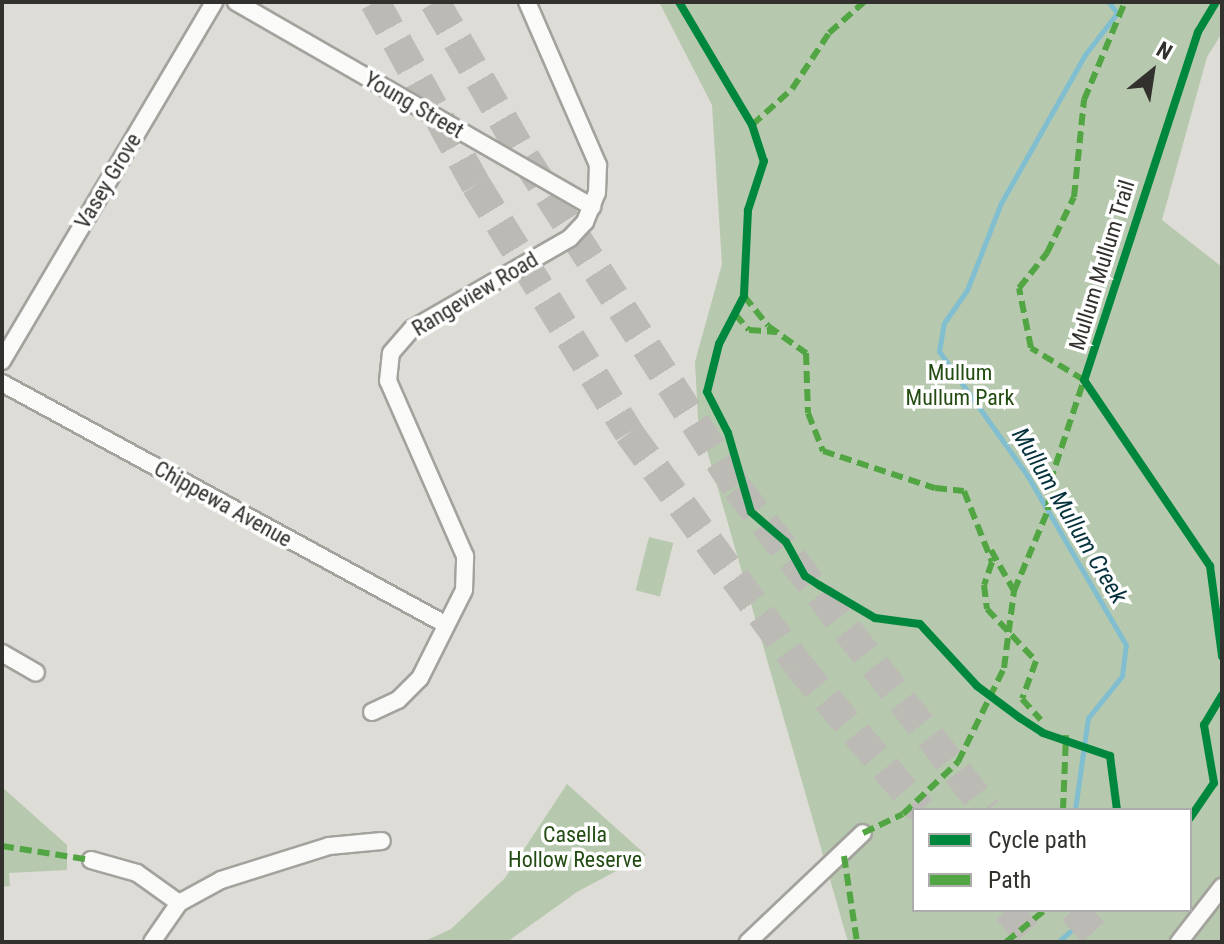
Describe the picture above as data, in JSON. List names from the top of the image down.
{
  "streets": {
    "street": [
      "Young Street",
      "Vasey Grove",
      "Rangeview Road",
      "Chippewa Avenue"
    ],
    "cycle path": ["Mullum Mullum Trail"]
  },
  "crossings": [
    ["Young Street", "Rangeview Road"],
    ["Rangeview Road", "Chippewa Avenue"]
  ],
  "water": ["Mullum Mullum Creek"],
  "parks": ["Mullum Mullum Park", "Casella Hollow Reserve"],
  "legend": ["Cycle path", "Path"],
  "north": "top right"
}
